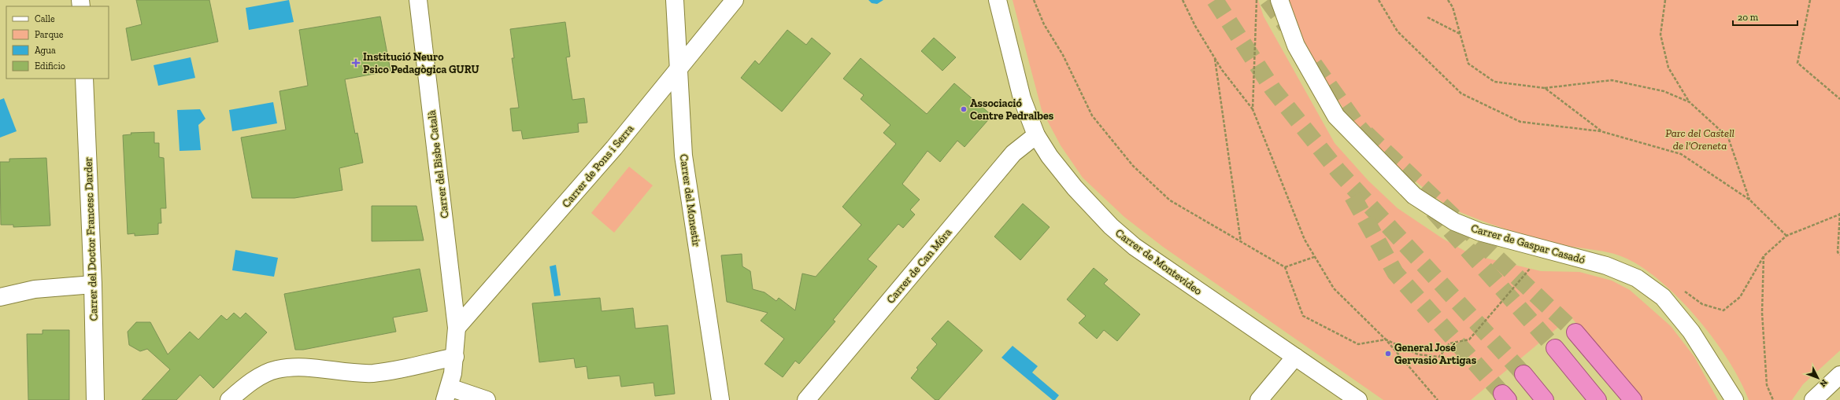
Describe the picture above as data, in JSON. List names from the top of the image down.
{
  "streets": {
    "street": [
      "Carrer del Bisbe Català",
      "Carrer de Pons i Serra",
      "Carrer del Monestir",
      "Carrer del Doctor Francesc Darder",
      "Carrer de Gaspar Casadó",
      "Carrer de Montevideo",
      "Carrer de Can Móra"
    ]
  },
  "crossings": [
    ["Carrer del Bisbe Català", "Carrer de Pons i Serra"],
    ["Carrer de Pons i Serra", "Carrer del Monestir"],
    ["Carrer de Montevideo", "Carrer de Can Móra"]
  ],
  "parks": ["Parc del Castell de l'Oreneta"],
  "places": {
    "health": ["Institució Neuro Psico Pedagògica GURU"],
    "other": ["Associació Centre Pedralbes", "General José Gervasio Artigas"]
  },
  "legend": [
    "Calle",
    "Parque",
    "Agua",
    "Edificio"
  ],
  "scale_bar": "20 m",
  "north": "bottom right"
}
